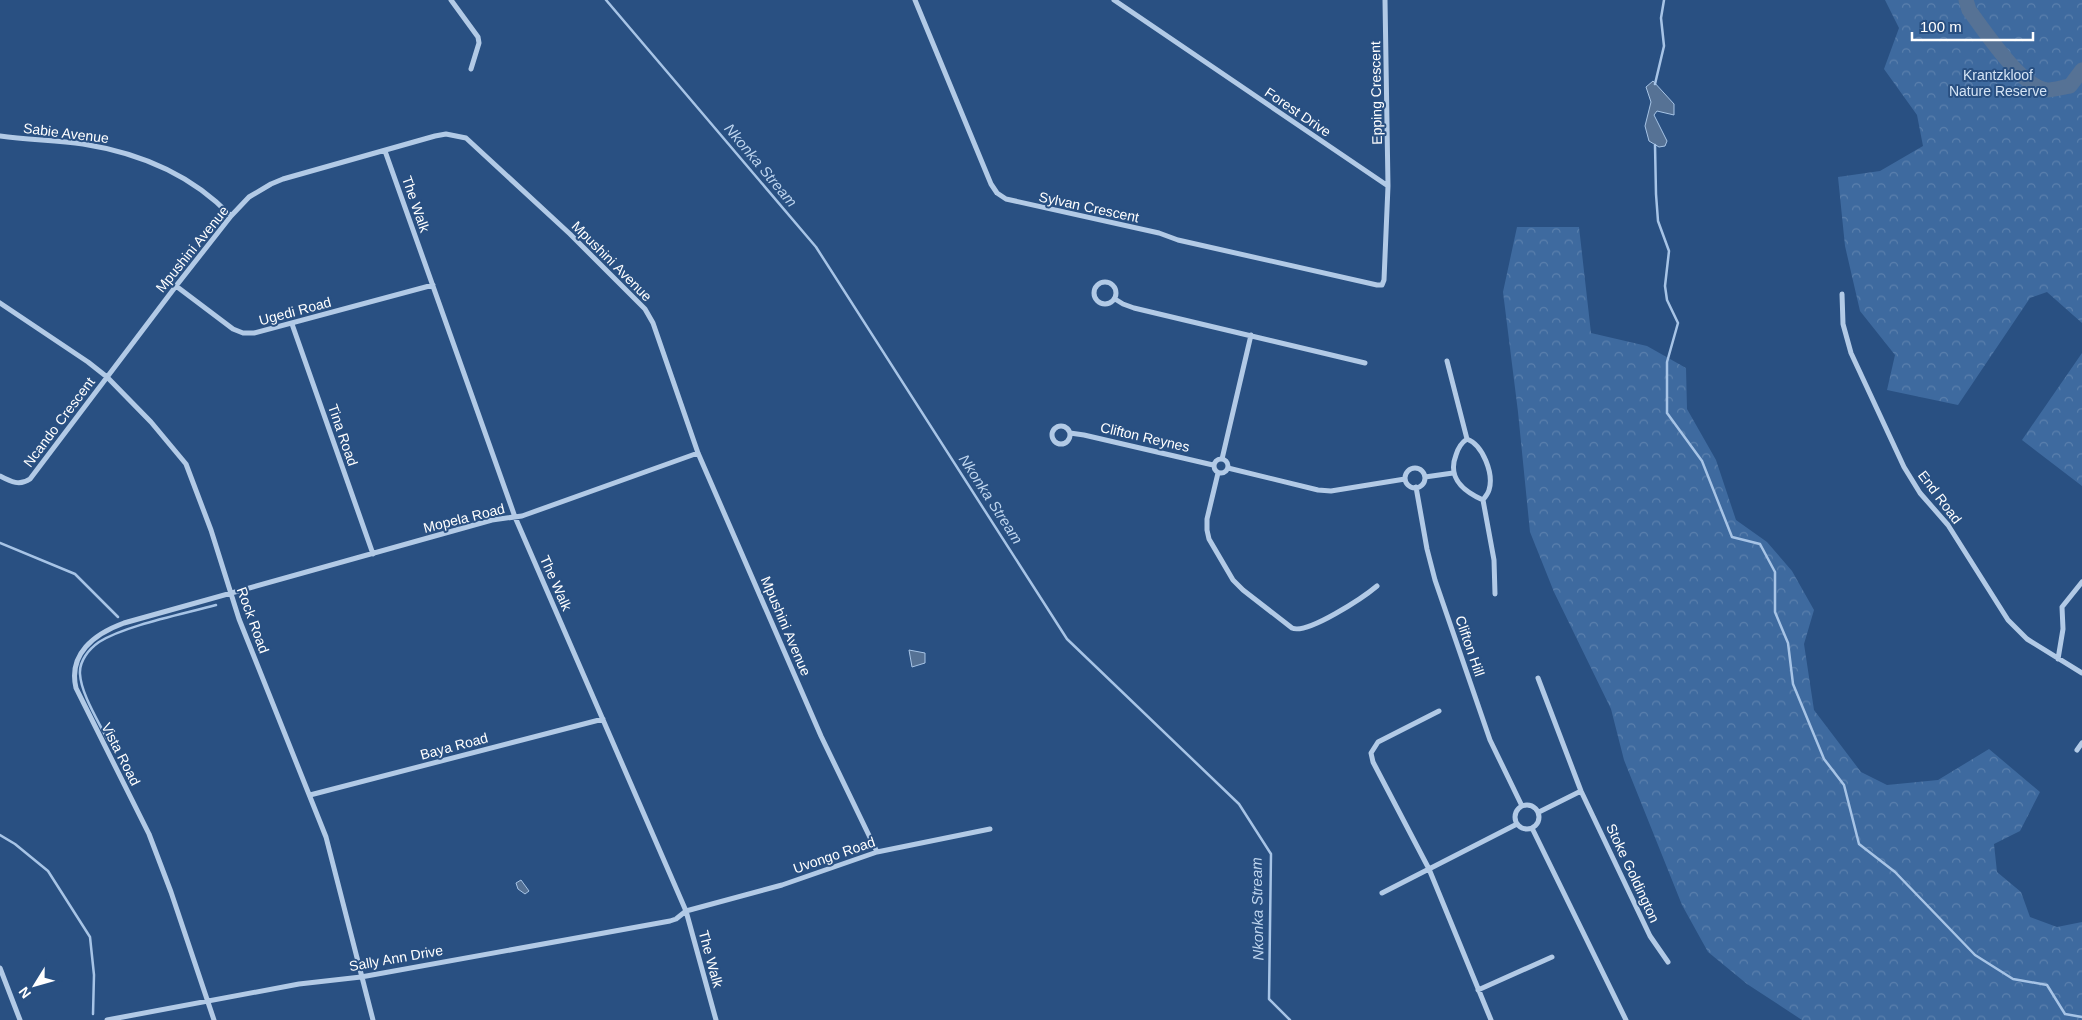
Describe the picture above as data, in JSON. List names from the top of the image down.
{
  "streets": {
    "street": [
      "Epping Crescent",
      "Forest Drive",
      "Sabie Avenue",
      "The Walk",
      "Sylvan Crescent",
      "Mpushini Avenue",
      "Ugedi Road",
      "Ncando Crescent",
      "Tina Road",
      "Clifton Reynes",
      "End Road",
      "Mopela Road",
      "Rock Road",
      "Clifton Hill",
      "Baya Road",
      "Vista Road",
      "Uvongo Road",
      "Stoke Goldington",
      "Sally Ann Drive"
    ]
  },
  "crossings": [
    ["Epping Crescent", "Forest Drive"],
    ["Epping Crescent", "Sylvan Crescent"],
    ["Forest Drive", "Sylvan Crescent"],
    ["Sabie Avenue", "Mpushini Avenue"],
    ["The Walk", "Mpushini Avenue"],
    ["The Walk", "Ugedi Road"],
    ["The Walk", "Mopela Road"],
    ["The Walk", "Baya Road"],
    ["The Walk", "Uvongo Road"],
    ["The Walk", "Sally Ann Drive"],
    ["Mpushini Avenue", "Ugedi Road"],
    ["Mpushini Avenue", "Ncando Crescent"],
    ["Mpushini Avenue", "Mopela Road"],
    ["Mpushini Avenue", "Rock Road"],
    ["Mpushini Avenue", "Uvongo Road"],
    ["Ugedi Road", "Tina Road"],
    ["Ncando Crescent", "Rock Road"],
    ["Tina Road", "Mopela Road"],
    ["Mopela Road", "Rock Road"],
    ["Mopela Road", "Vista Road"],
    ["Rock Road", "Baya Road"],
    ["Rock Road", "Vista Road"],
    ["Rock Road", "Sally Ann Drive"],
    ["Vista Road", "Sally Ann Drive"],
    ["Uvongo Road", "Sally Ann Drive"]
  ],
  "water": ["Nkonka Stream"],
  "parks": ["Krantzkloof Nature Reserve"],
  "scale_bar": "100 m",
  "north": "bottom left"
}
